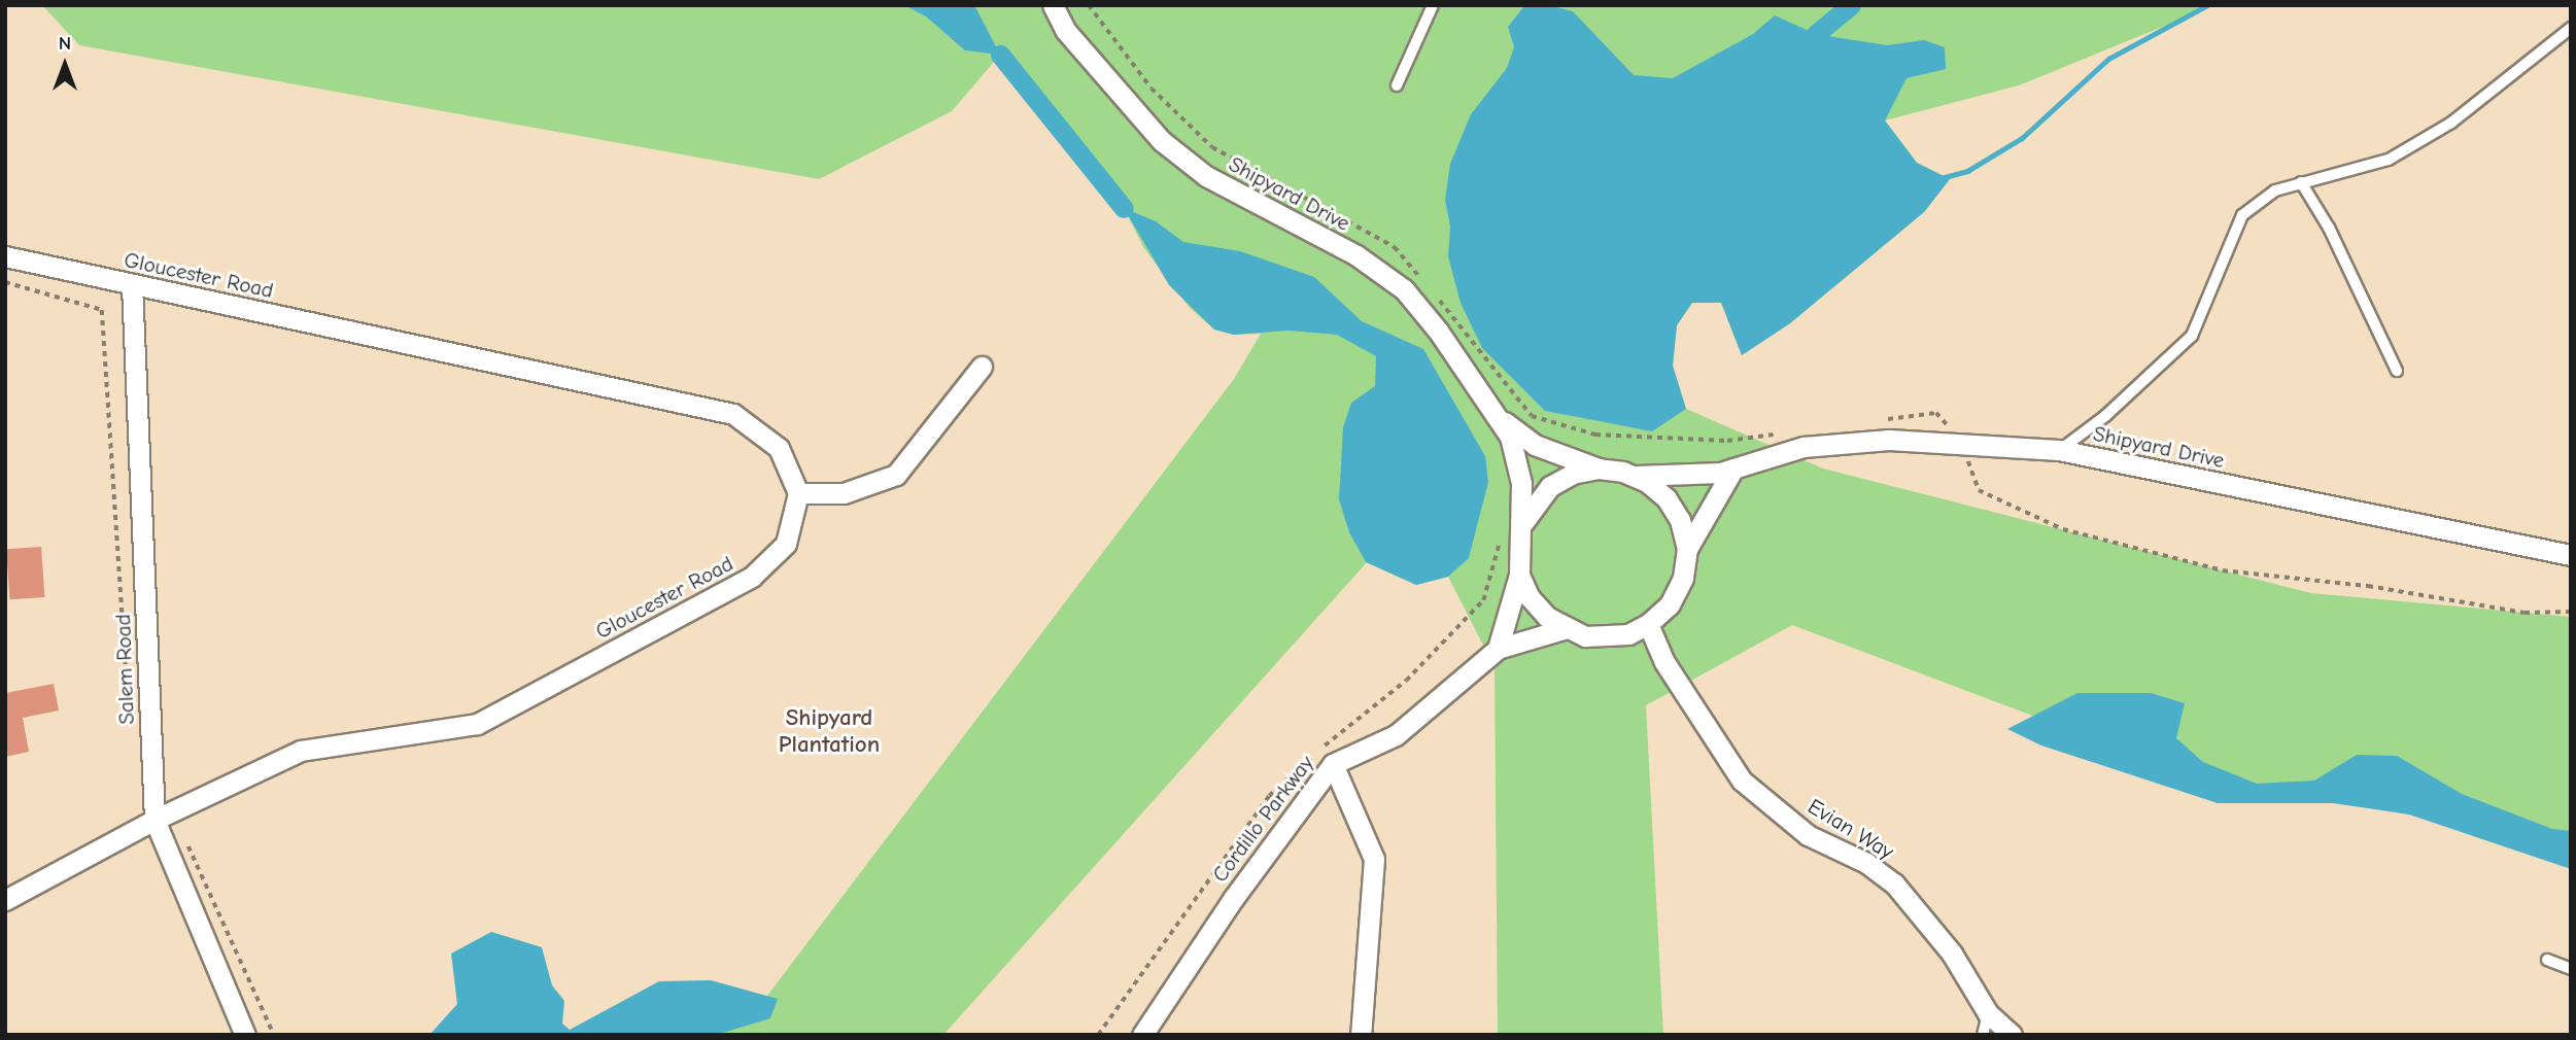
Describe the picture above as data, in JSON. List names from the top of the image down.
{
  "streets": {
    "street": [
      "Shipyard Drive",
      "Gloucester Road",
      "Salem Road",
      "Cordillo Parkway",
      "Evian Way"
    ]
  },
  "crossings": [
    ["Shipyard Drive", "Cordillo Parkway"],
    ["Shipyard Drive", "Evian Way"],
    ["Gloucester Road", "Salem Road"],
    ["Cordillo Parkway", "Evian Way"]
  ],
  "districts": ["Shipyard Plantation"],
  "north": "top"
}
